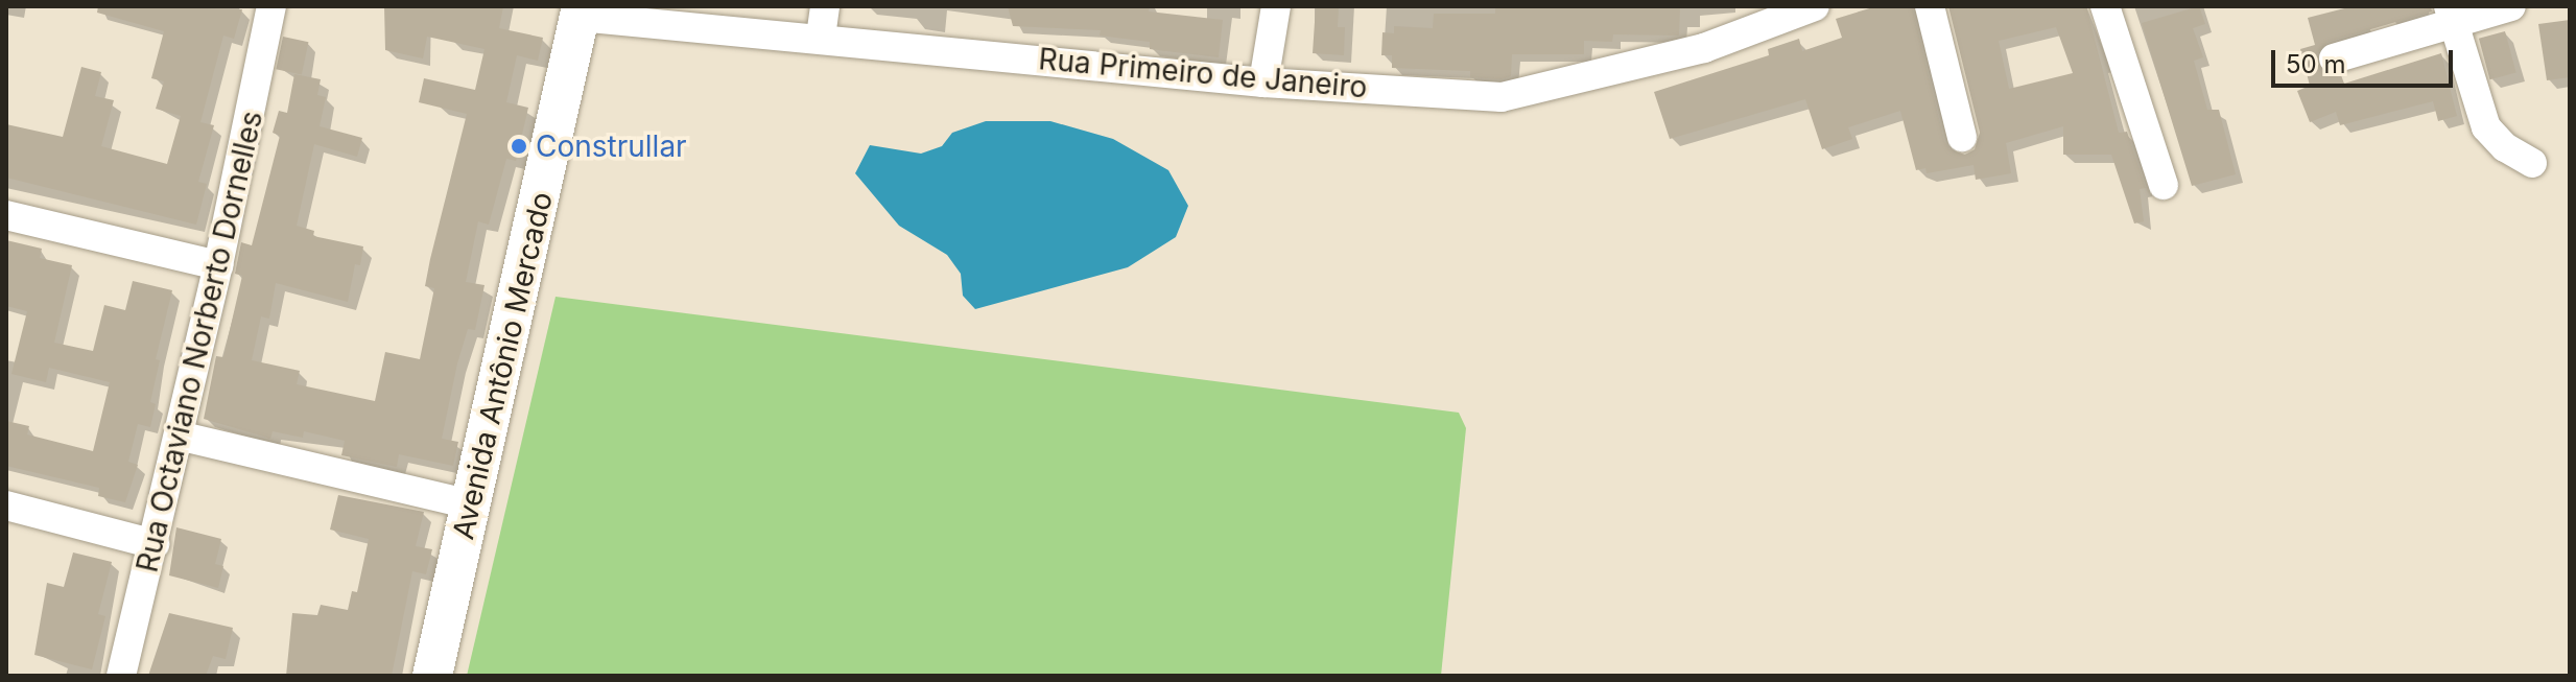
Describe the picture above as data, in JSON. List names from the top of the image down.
{
  "streets": {
    "street": ["Rua Primeiro de Janeiro", "Rua Octaviano Norberto Dornelles", "Avenida Antônio Mercado"]
  },
  "crossings": [
    ["Rua Primeiro de Janeiro", "Avenida Antônio Mercado"]
  ],
  "places": ["Construllar"],
  "scale_bar": "50 m"
}
